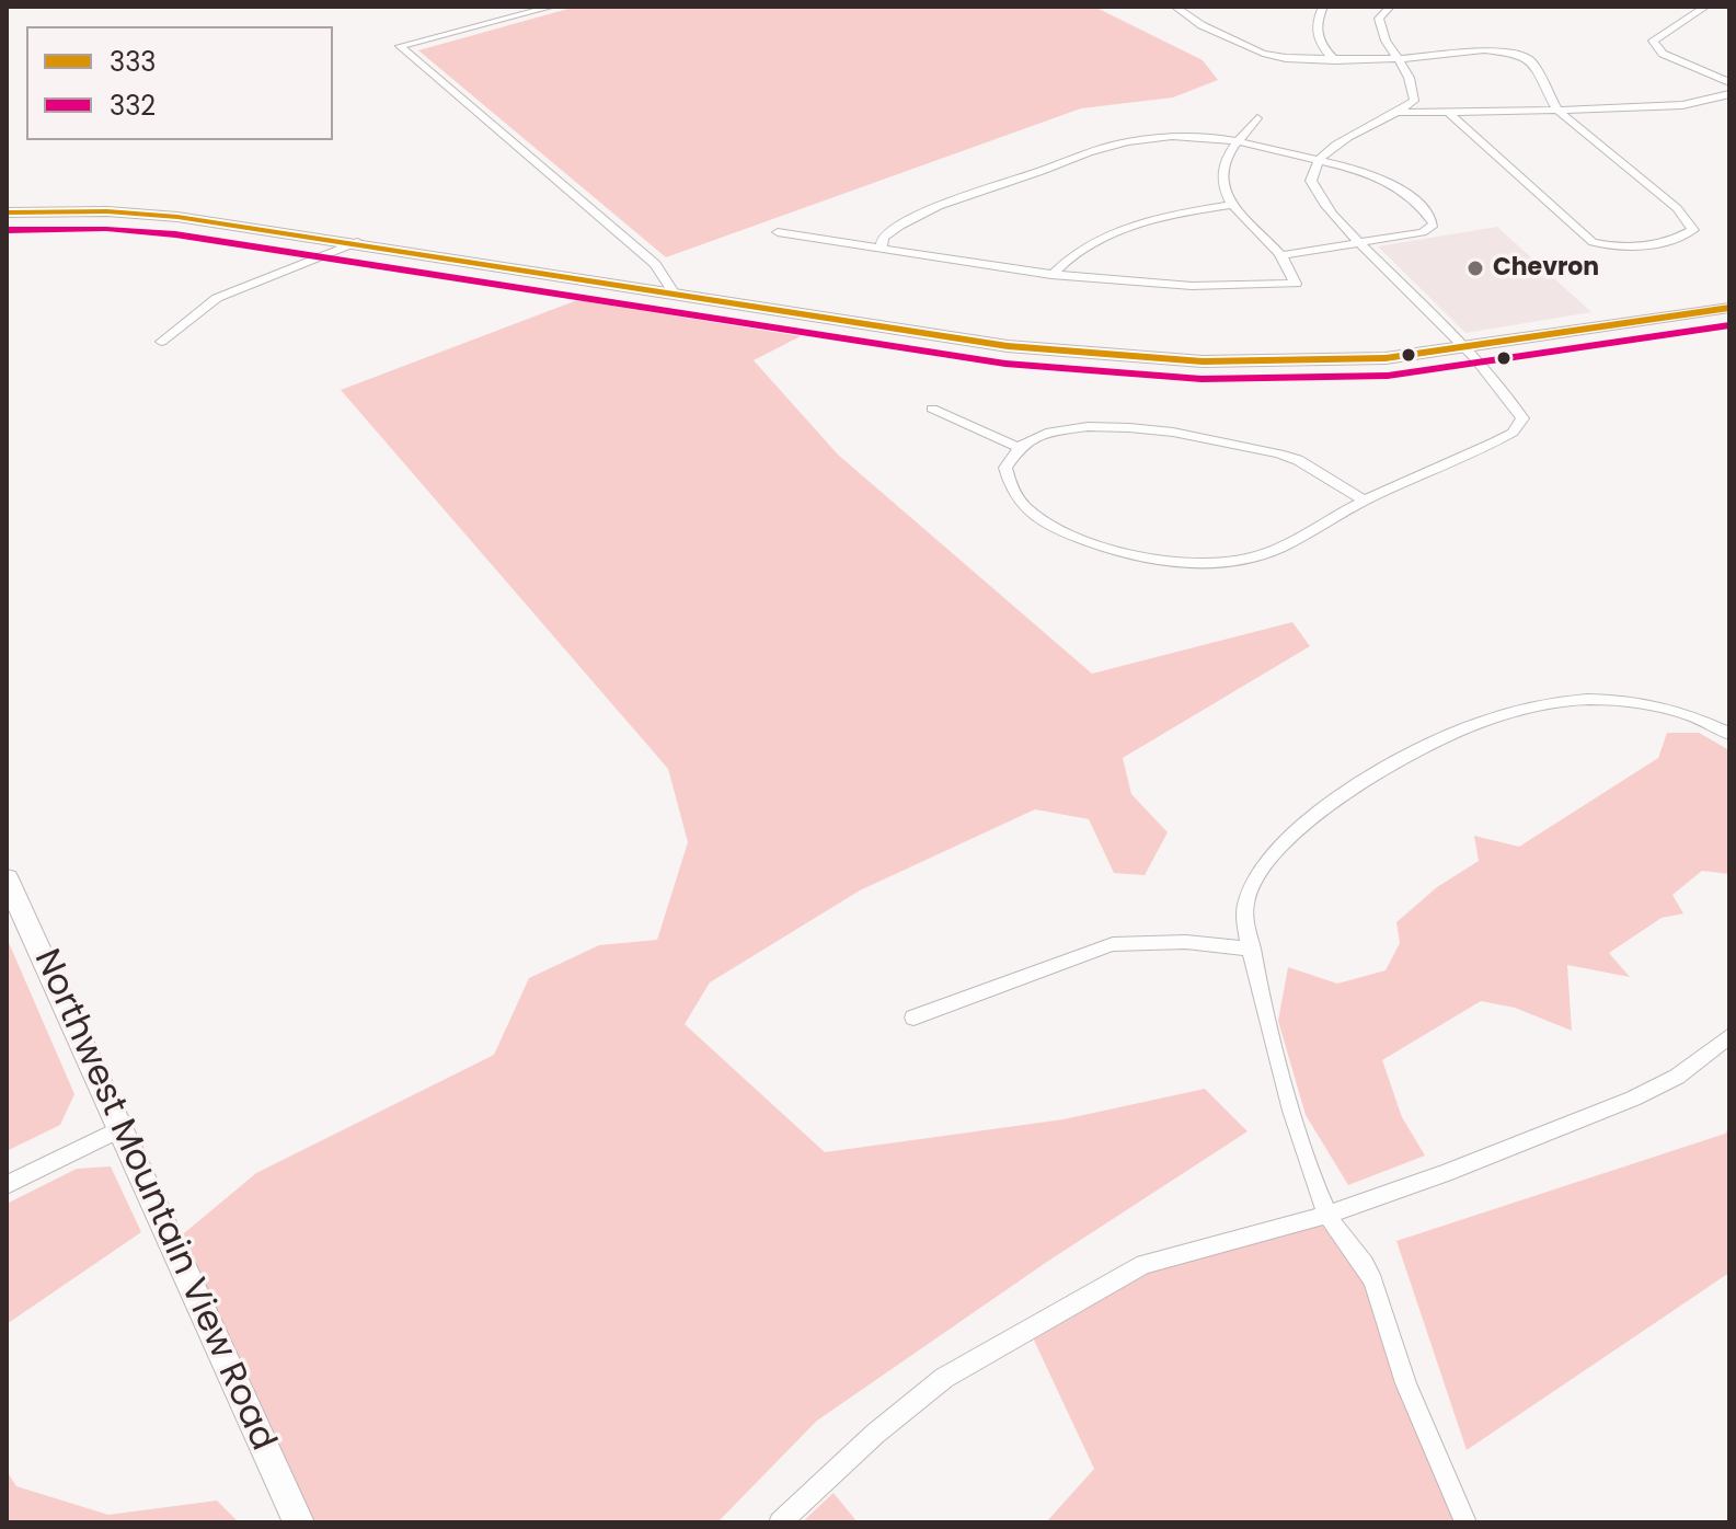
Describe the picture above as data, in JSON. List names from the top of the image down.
{
  "streets": {
    "main road": ["Northwest Mountain View Road"]
  },
  "places": ["Chevron"],
  "lines": ["transit line 333", "transit line 332"],
  "legend": ["333", "332"]
}
